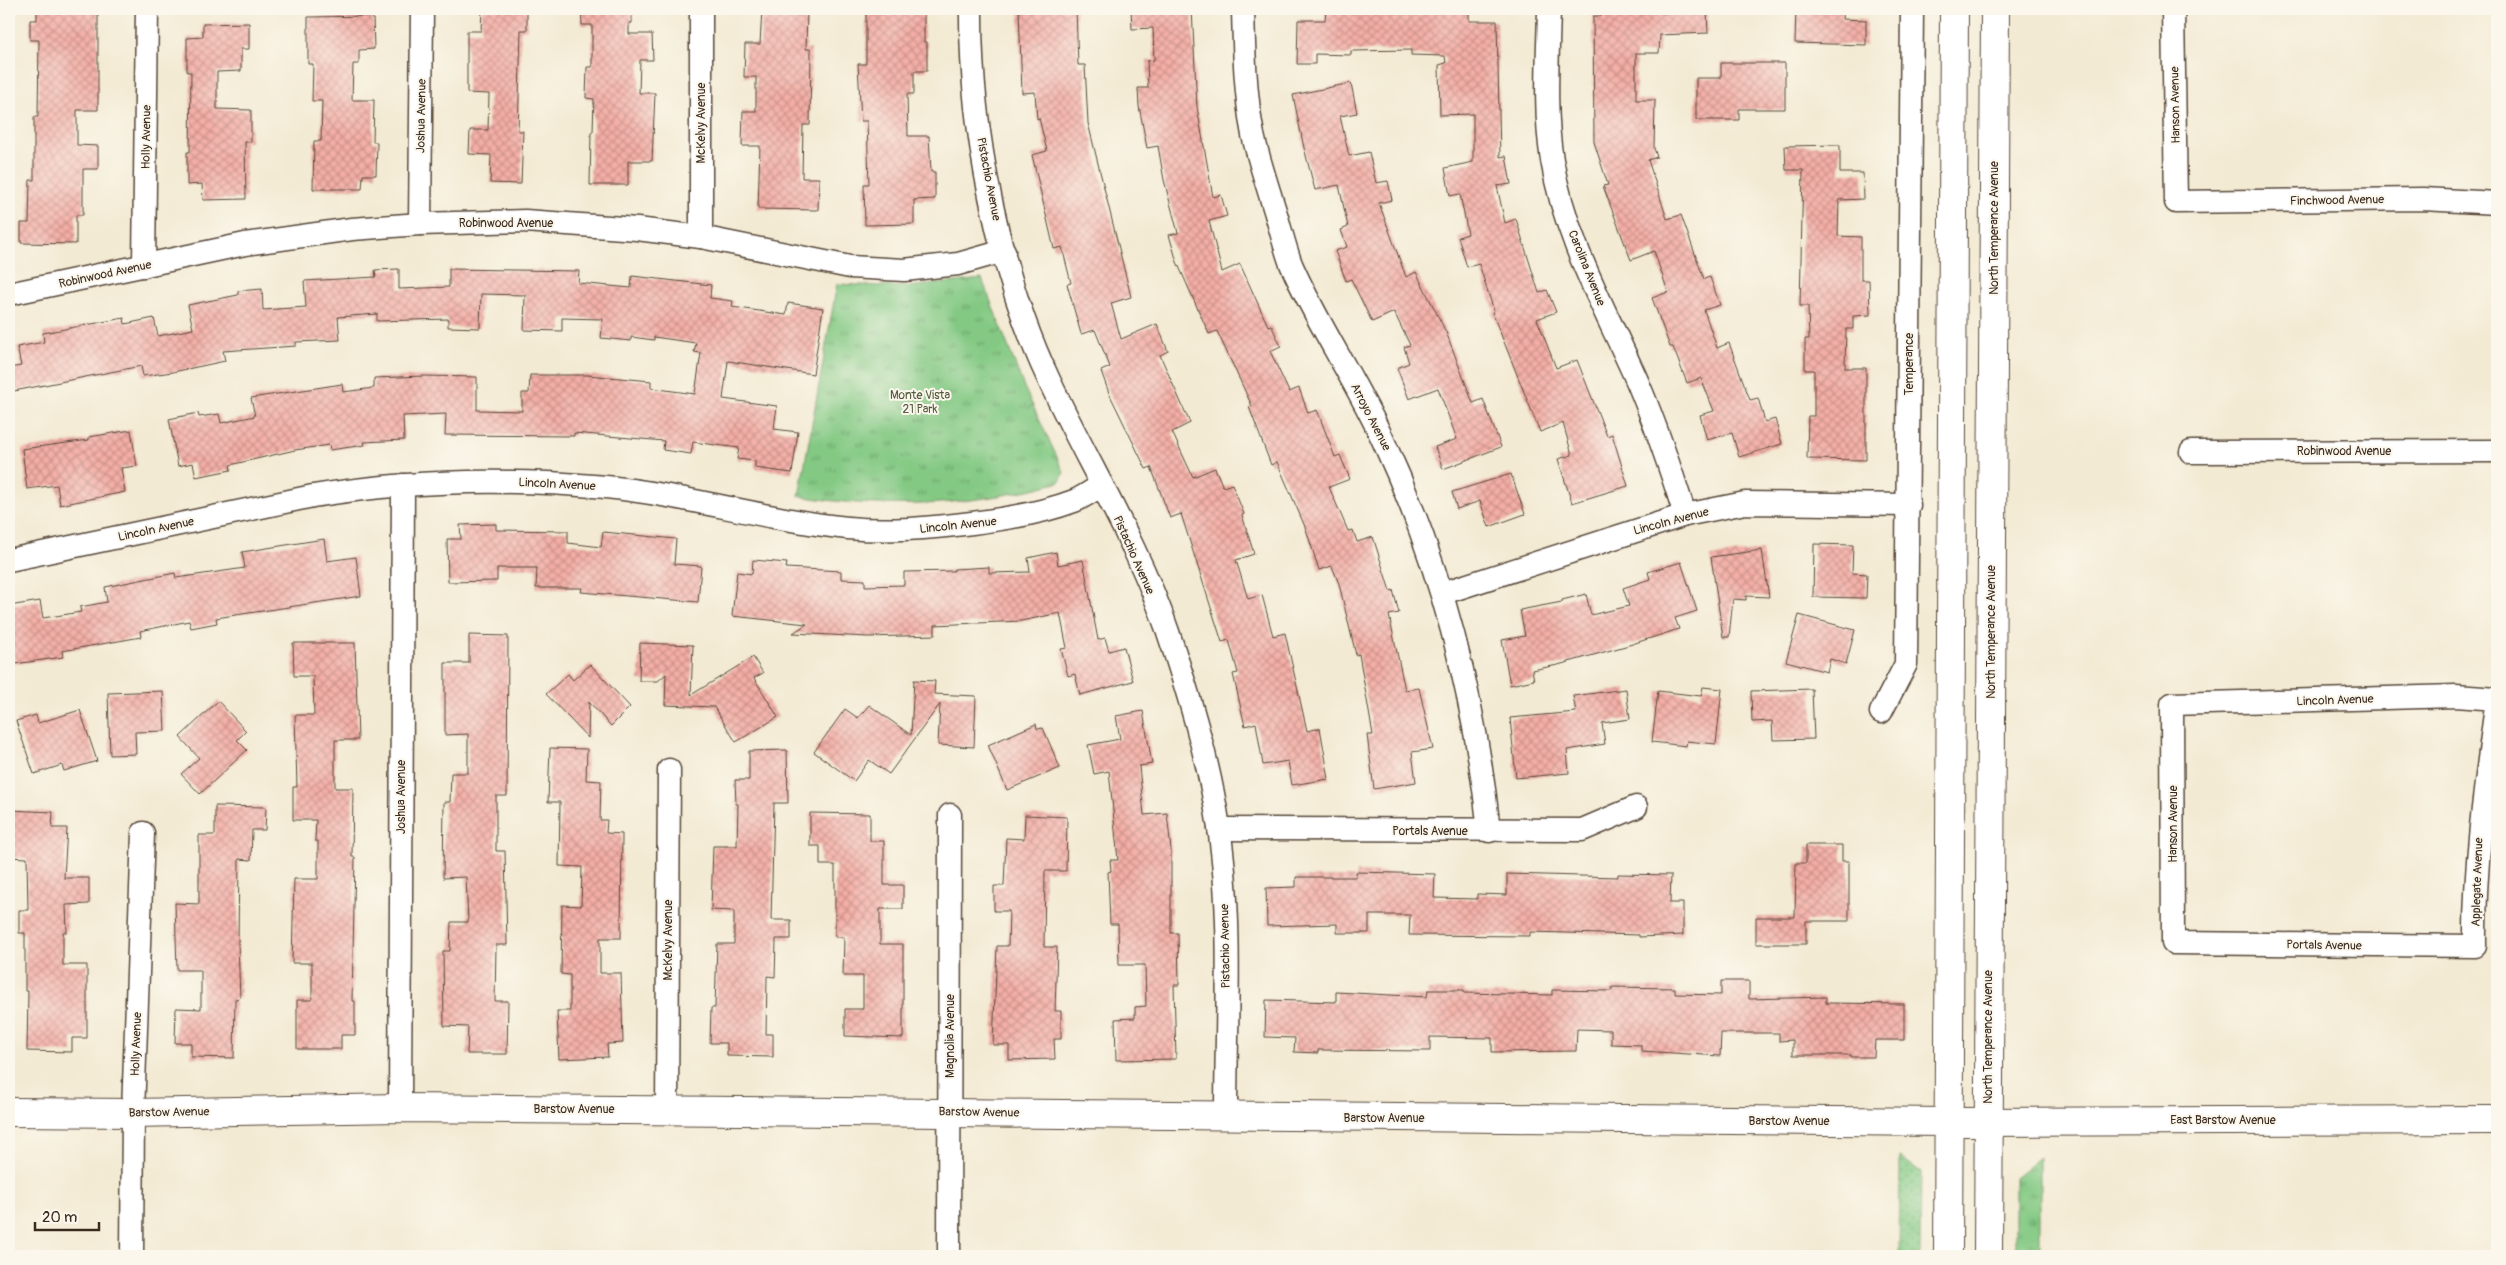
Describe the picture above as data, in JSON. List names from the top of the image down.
{
  "streets": {
    "street": [
      "Hanson Avenue",
      "Joshua Avenue",
      "McKelvy Avenue",
      "Holly Avenue",
      "Pistachio Avenue",
      "Finchwood Avenue",
      "Robinwood Avenue",
      "North Temperance Avenue",
      "Carolina Avenue",
      "Temperance",
      "Arroyo Avenue",
      "Lincoln Avenue",
      "Portals Avenue",
      "Applegate Avenue",
      "Magnolia Avenue",
      "Barstow Avenue",
      "East Barstow Avenue"
    ]
  },
  "crossings": [
    ["Hanson Avenue", "Finchwood Avenue"],
    ["Hanson Avenue", "Lincoln Avenue"],
    ["Hanson Avenue", "Portals Avenue"],
    ["Joshua Avenue", "Robinwood Avenue"],
    ["Joshua Avenue", "Lincoln Avenue"],
    ["Joshua Avenue", "Barstow Avenue"],
    ["McKelvy Avenue", "Robinwood Avenue"],
    ["McKelvy Avenue", "Barstow Avenue"],
    ["Holly Avenue", "Robinwood Avenue"],
    ["Holly Avenue", "Barstow Avenue"],
    ["Pistachio Avenue", "Robinwood Avenue"],
    ["Pistachio Avenue", "Lincoln Avenue"],
    ["Pistachio Avenue", "Portals Avenue"],
    ["Pistachio Avenue", "Barstow Avenue"],
    ["North Temperance Avenue", "East Barstow Avenue"],
    ["Carolina Avenue", "Lincoln Avenue"],
    ["Temperance", "Lincoln Avenue"],
    ["Arroyo Avenue", "Lincoln Avenue"],
    ["Arroyo Avenue", "Portals Avenue"],
    ["Lincoln Avenue", "Applegate Avenue"],
    ["Portals Avenue", "Applegate Avenue"],
    ["Magnolia Avenue", "Barstow Avenue"],
    ["Barstow Avenue", "East Barstow Avenue"]
  ],
  "parks": ["Monte Vista 21 Park"],
  "scale_bar": "20 m"
}
